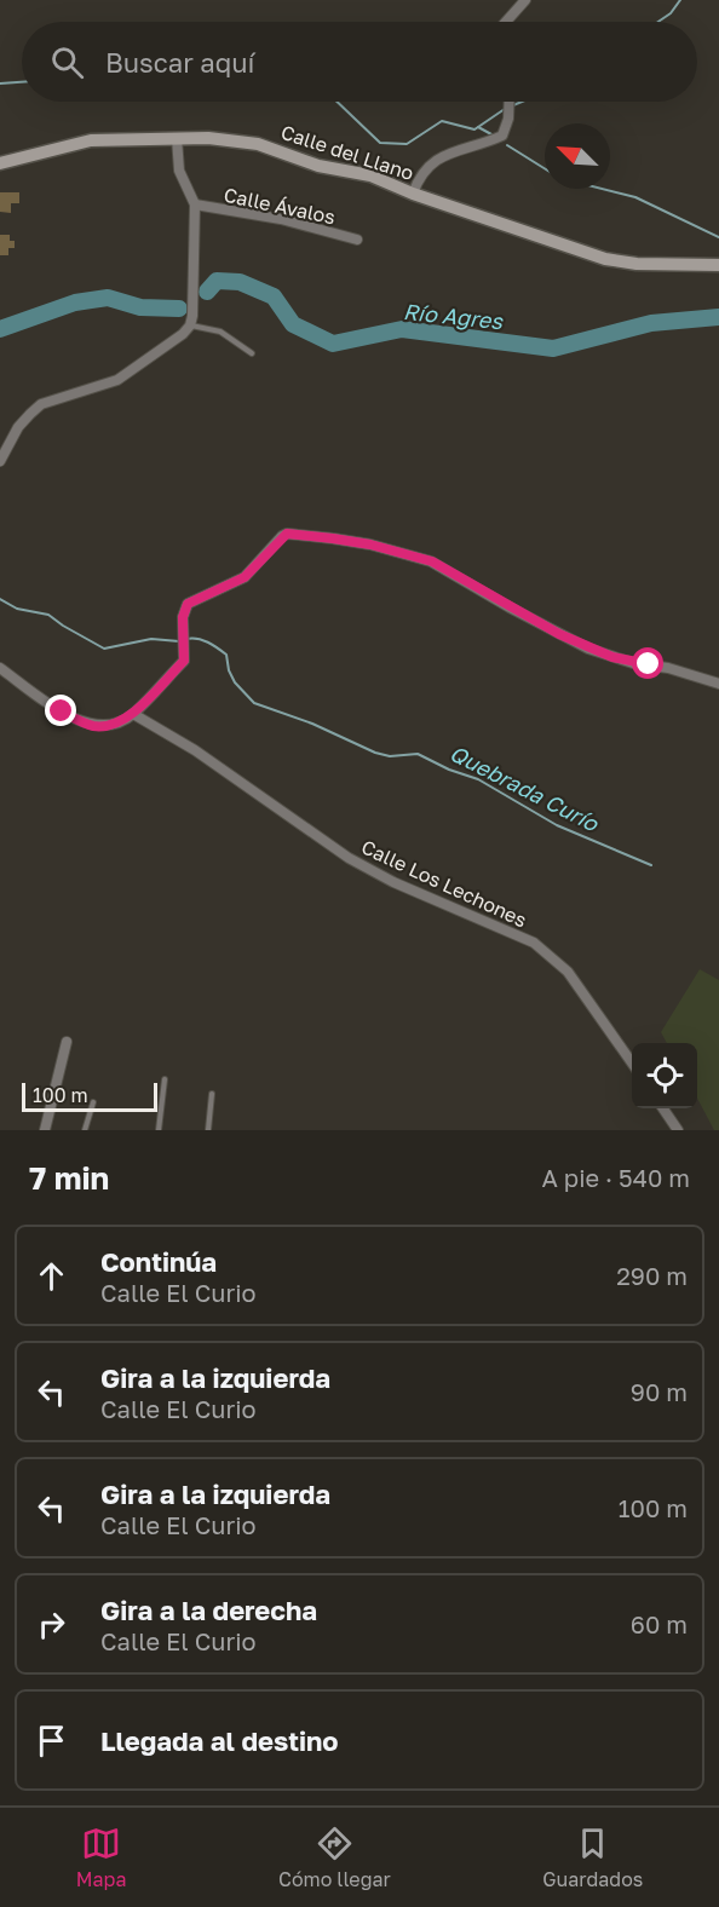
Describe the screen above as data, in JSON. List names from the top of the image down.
{
  "streets": {
    "main road": ["Calle del Llano"],
    "street": ["Calle Ávalos", "Calle Los Lechones"]
  },
  "water": ["Río Agres", "Quebrada Curío"],
  "scale_bar": "100 m",
  "north": "top left",
  "page": {
    "search": "Buscar aquí",
    "scale": "100 m",
    "heading": ["7 min", "A pie · 540 m"],
    "list": [
      ["Continúa", "Calle El Curio", "290 m"],
      ["Gira a la izquierda", "Calle El Curio", "90 m"],
      ["Gira a la izquierda", "Calle El Curio", "100 m"],
      ["Gira a la derecha", "Calle El Curio", "60 m"],
      "Llegada al destino"
    ],
    "nav": ["Mapa", "Cómo llegar", "Guardados"]
  }
}
